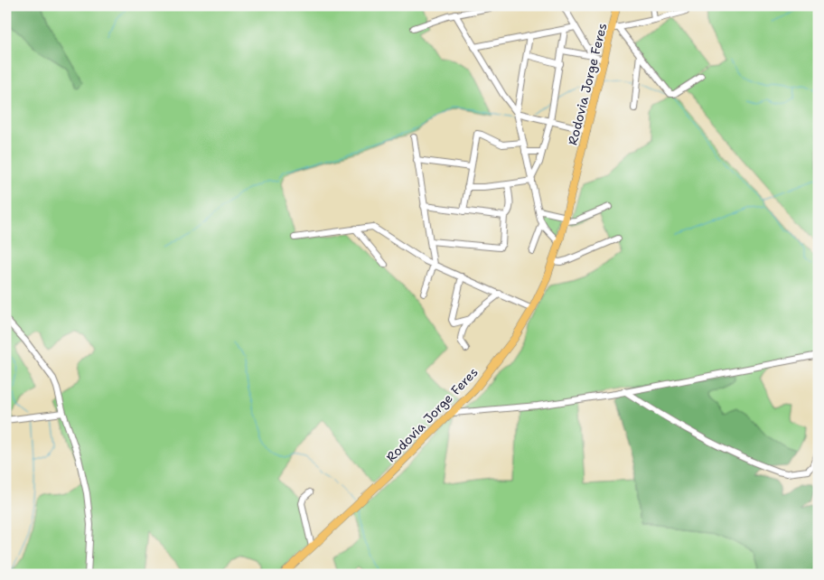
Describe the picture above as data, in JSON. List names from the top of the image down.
{
  "streets": {
    "main road": ["Rodovia Jorge Feres"]
  }
}
